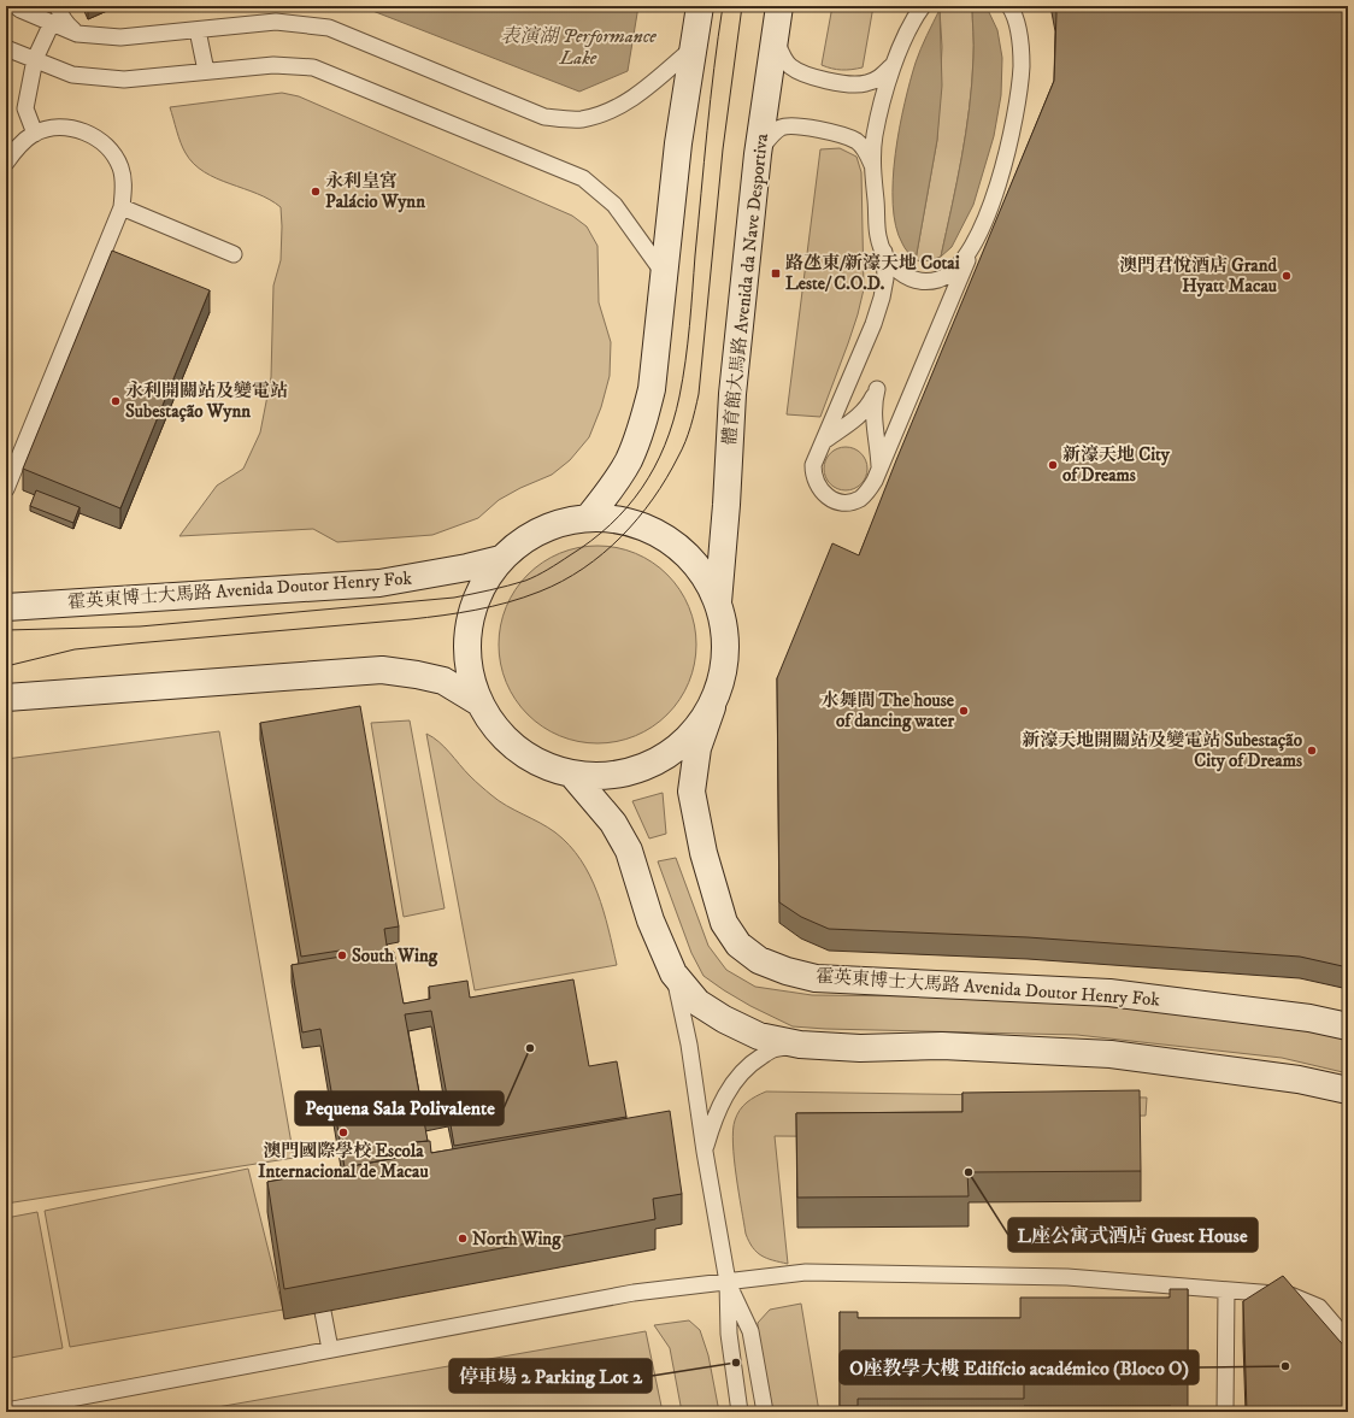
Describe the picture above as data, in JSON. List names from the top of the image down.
{
  "streets": {
    "main road": ["體育館大馬路 Avenida da Nave Desportiva", "霍英東博士大馬路 Avenida Doutor Henry Fok"]
  },
  "crossings": [
    ["體育館大馬路 Avenida da Nave Desportiva", "霍英東博士大馬路 Avenida Doutor Henry Fok"]
  ],
  "water": ["表演湖 Performance Lake"],
  "places": {
    "other": [
      "永利皇宮 Palácio Wynn",
      "澳門君悅酒店 Grand Hyatt Macau",
      "永利開關站及變電站 Subestação Wynn",
      "新濠天地 City of Dreams",
      "水舞間 The house of dancing water",
      "新濠天地開關站及變電站 Subestação City of Dreams",
      "South Wing",
      "Pequena Sala Polivalente",
      "澳門國際學校 Escola Internacional de Macau",
      "L座公寓式酒店 Guest House",
      "North Wing",
      "停車場 2 Parking Lot 2",
      "O座教學大樓 Edifício académico (Bloco O)"
    ],
    "transit": ["路氹東/新濠天地 Cotai Leste/ C.O.D."]
  }
}
